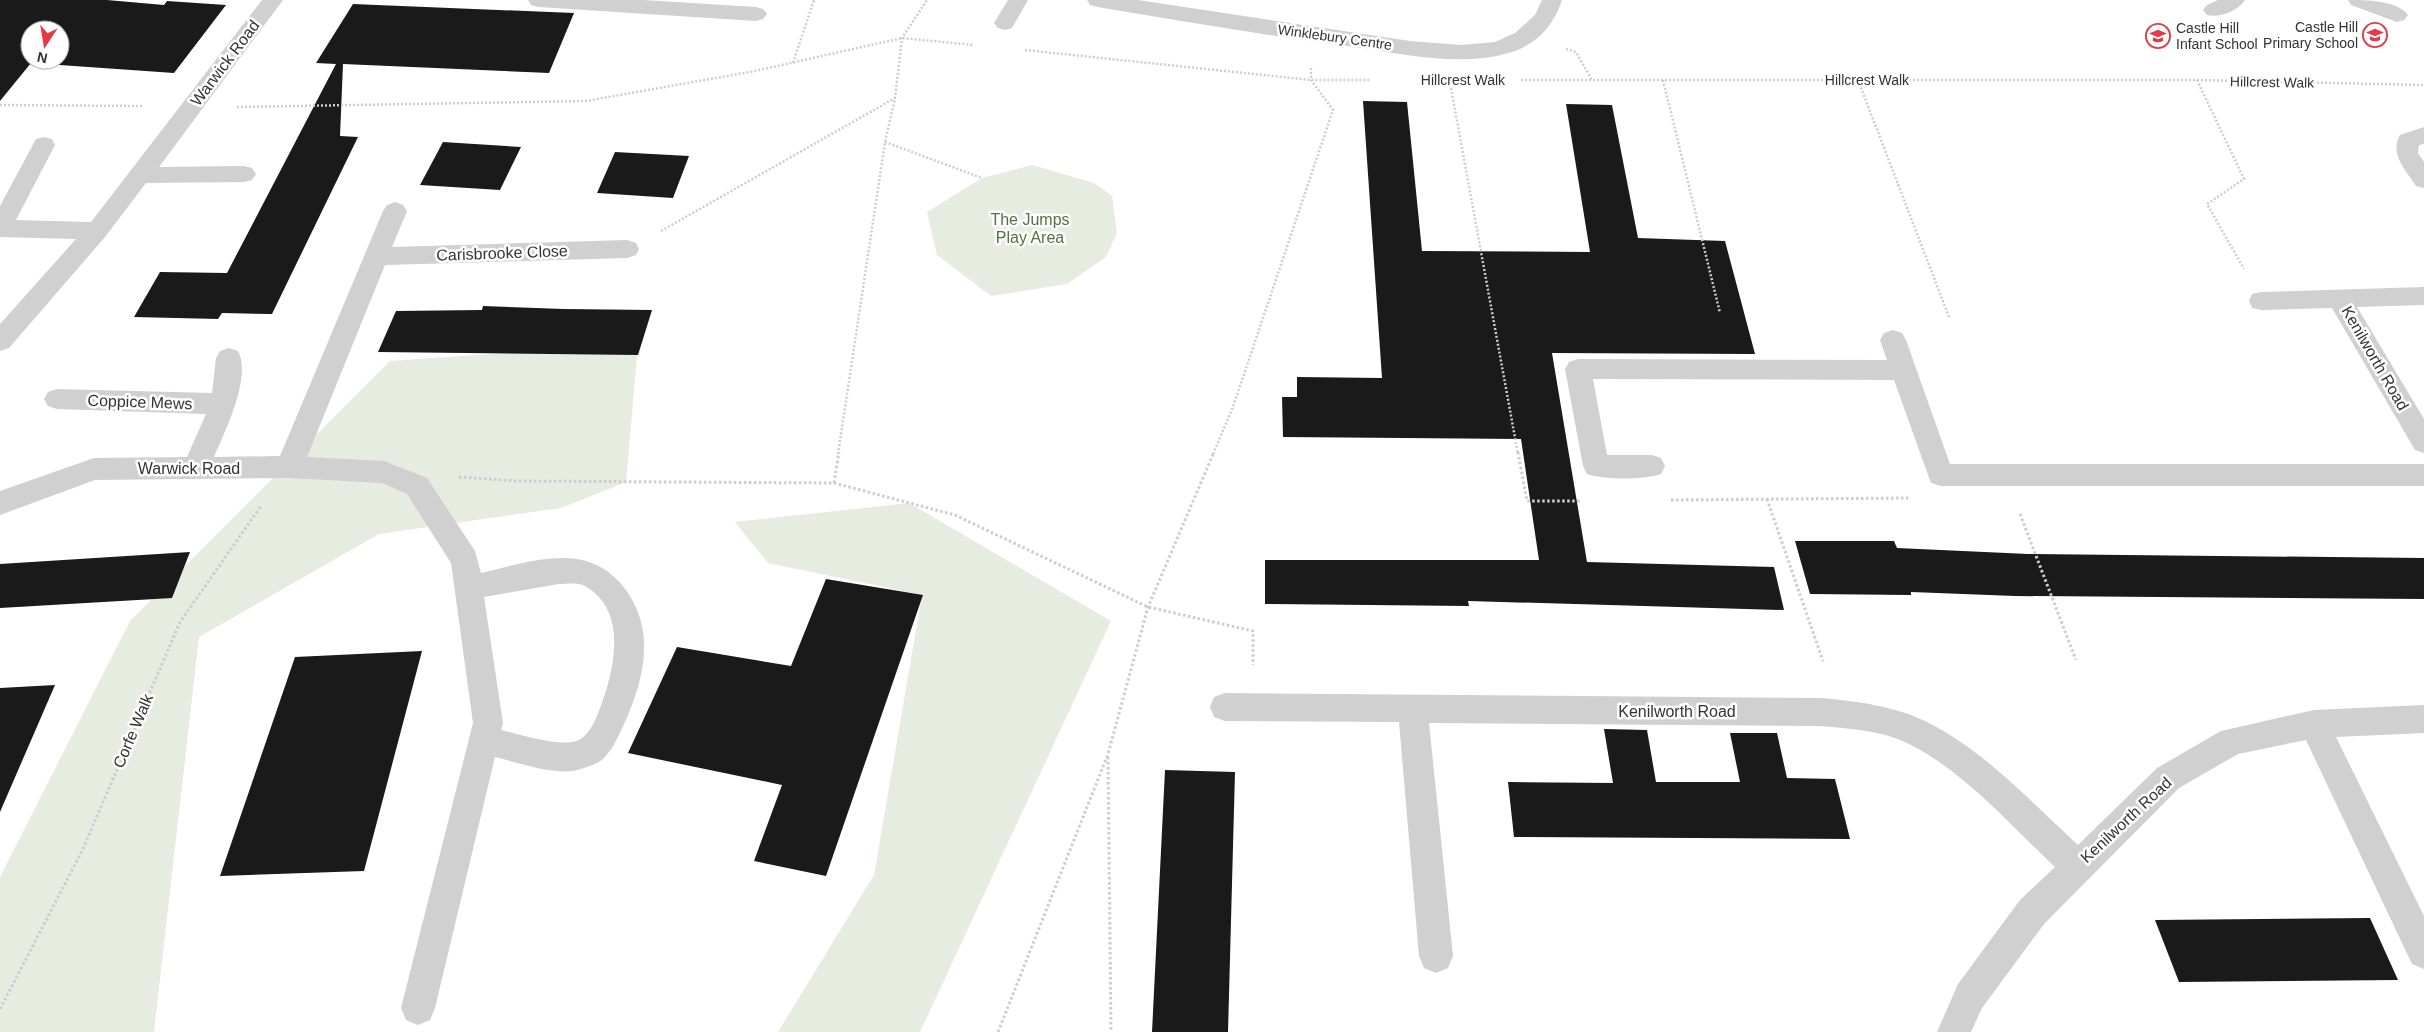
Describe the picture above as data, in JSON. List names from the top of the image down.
{
  "streets": {
    "street": [
      "Winklebury Centre",
      "Warwick Road",
      "Carisbrooke Close",
      "Kenilworth Road",
      "Coppice Mews"
    ],
    "path": ["Hillcrest Walk", "Corfe Walk"]
  },
  "crossings": [
    ["Warwick Road", "Corfe Walk"]
  ],
  "parks": ["The Jumps Play Area"],
  "places": {
    "school or university": ["Castle Hill Primary School", "Castle Hill Infant School"]
  },
  "north": "bottom"
}
